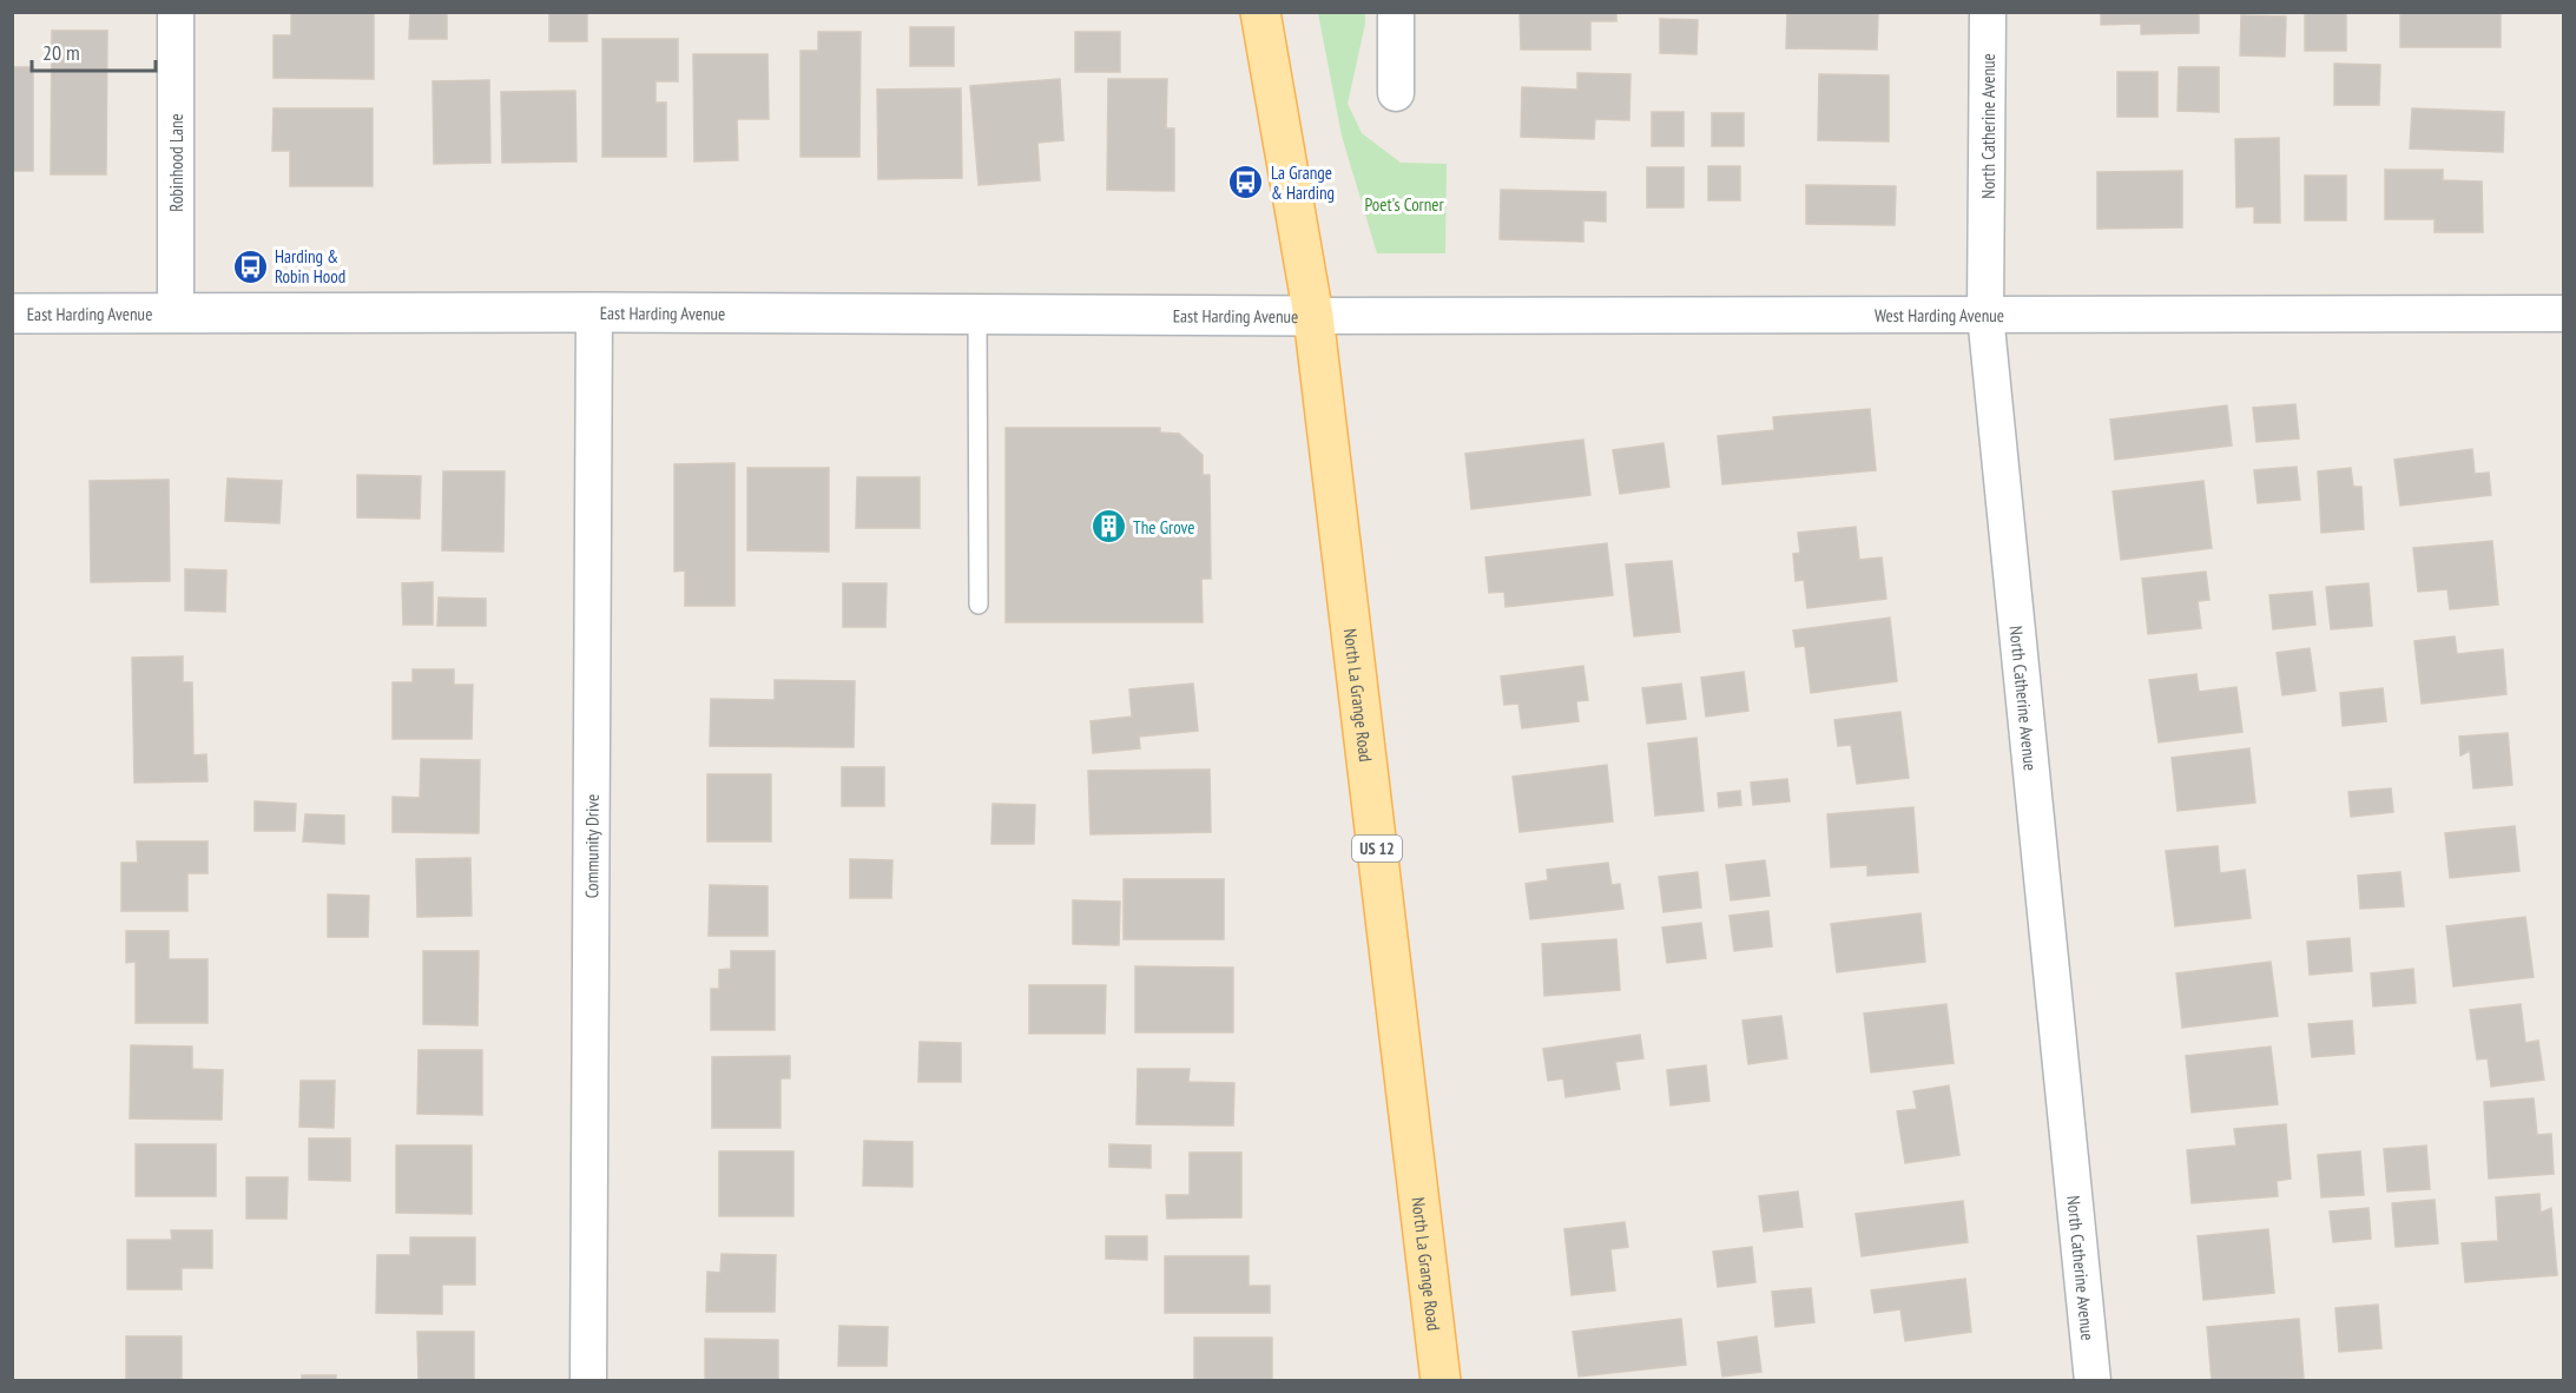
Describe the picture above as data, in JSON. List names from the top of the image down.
{
  "streets": {
    "main road": ["North La Grange Road", "US 12"],
    "street": [
      "North Catherine Avenue",
      "Robinhood Lane",
      "East Harding Avenue",
      "West Harding Avenue",
      "Community Drive"
    ]
  },
  "crossings": [
    ["North Catherine Avenue", "West Harding Avenue"],
    ["Robinhood Lane", "East Harding Avenue"],
    ["East Harding Avenue", "West Harding Avenue"],
    ["East Harding Avenue", "North La Grange Road"],
    ["East Harding Avenue", "Community Drive"],
    ["West Harding Avenue", "North La Grange Road"]
  ],
  "parks": ["Poet's Corner"],
  "places": {
    "bus stop": ["La Grange & Harding", "Harding & Robin Hood"],
    "building": ["The Grove"]
  },
  "scale_bar": "20 m"
}
